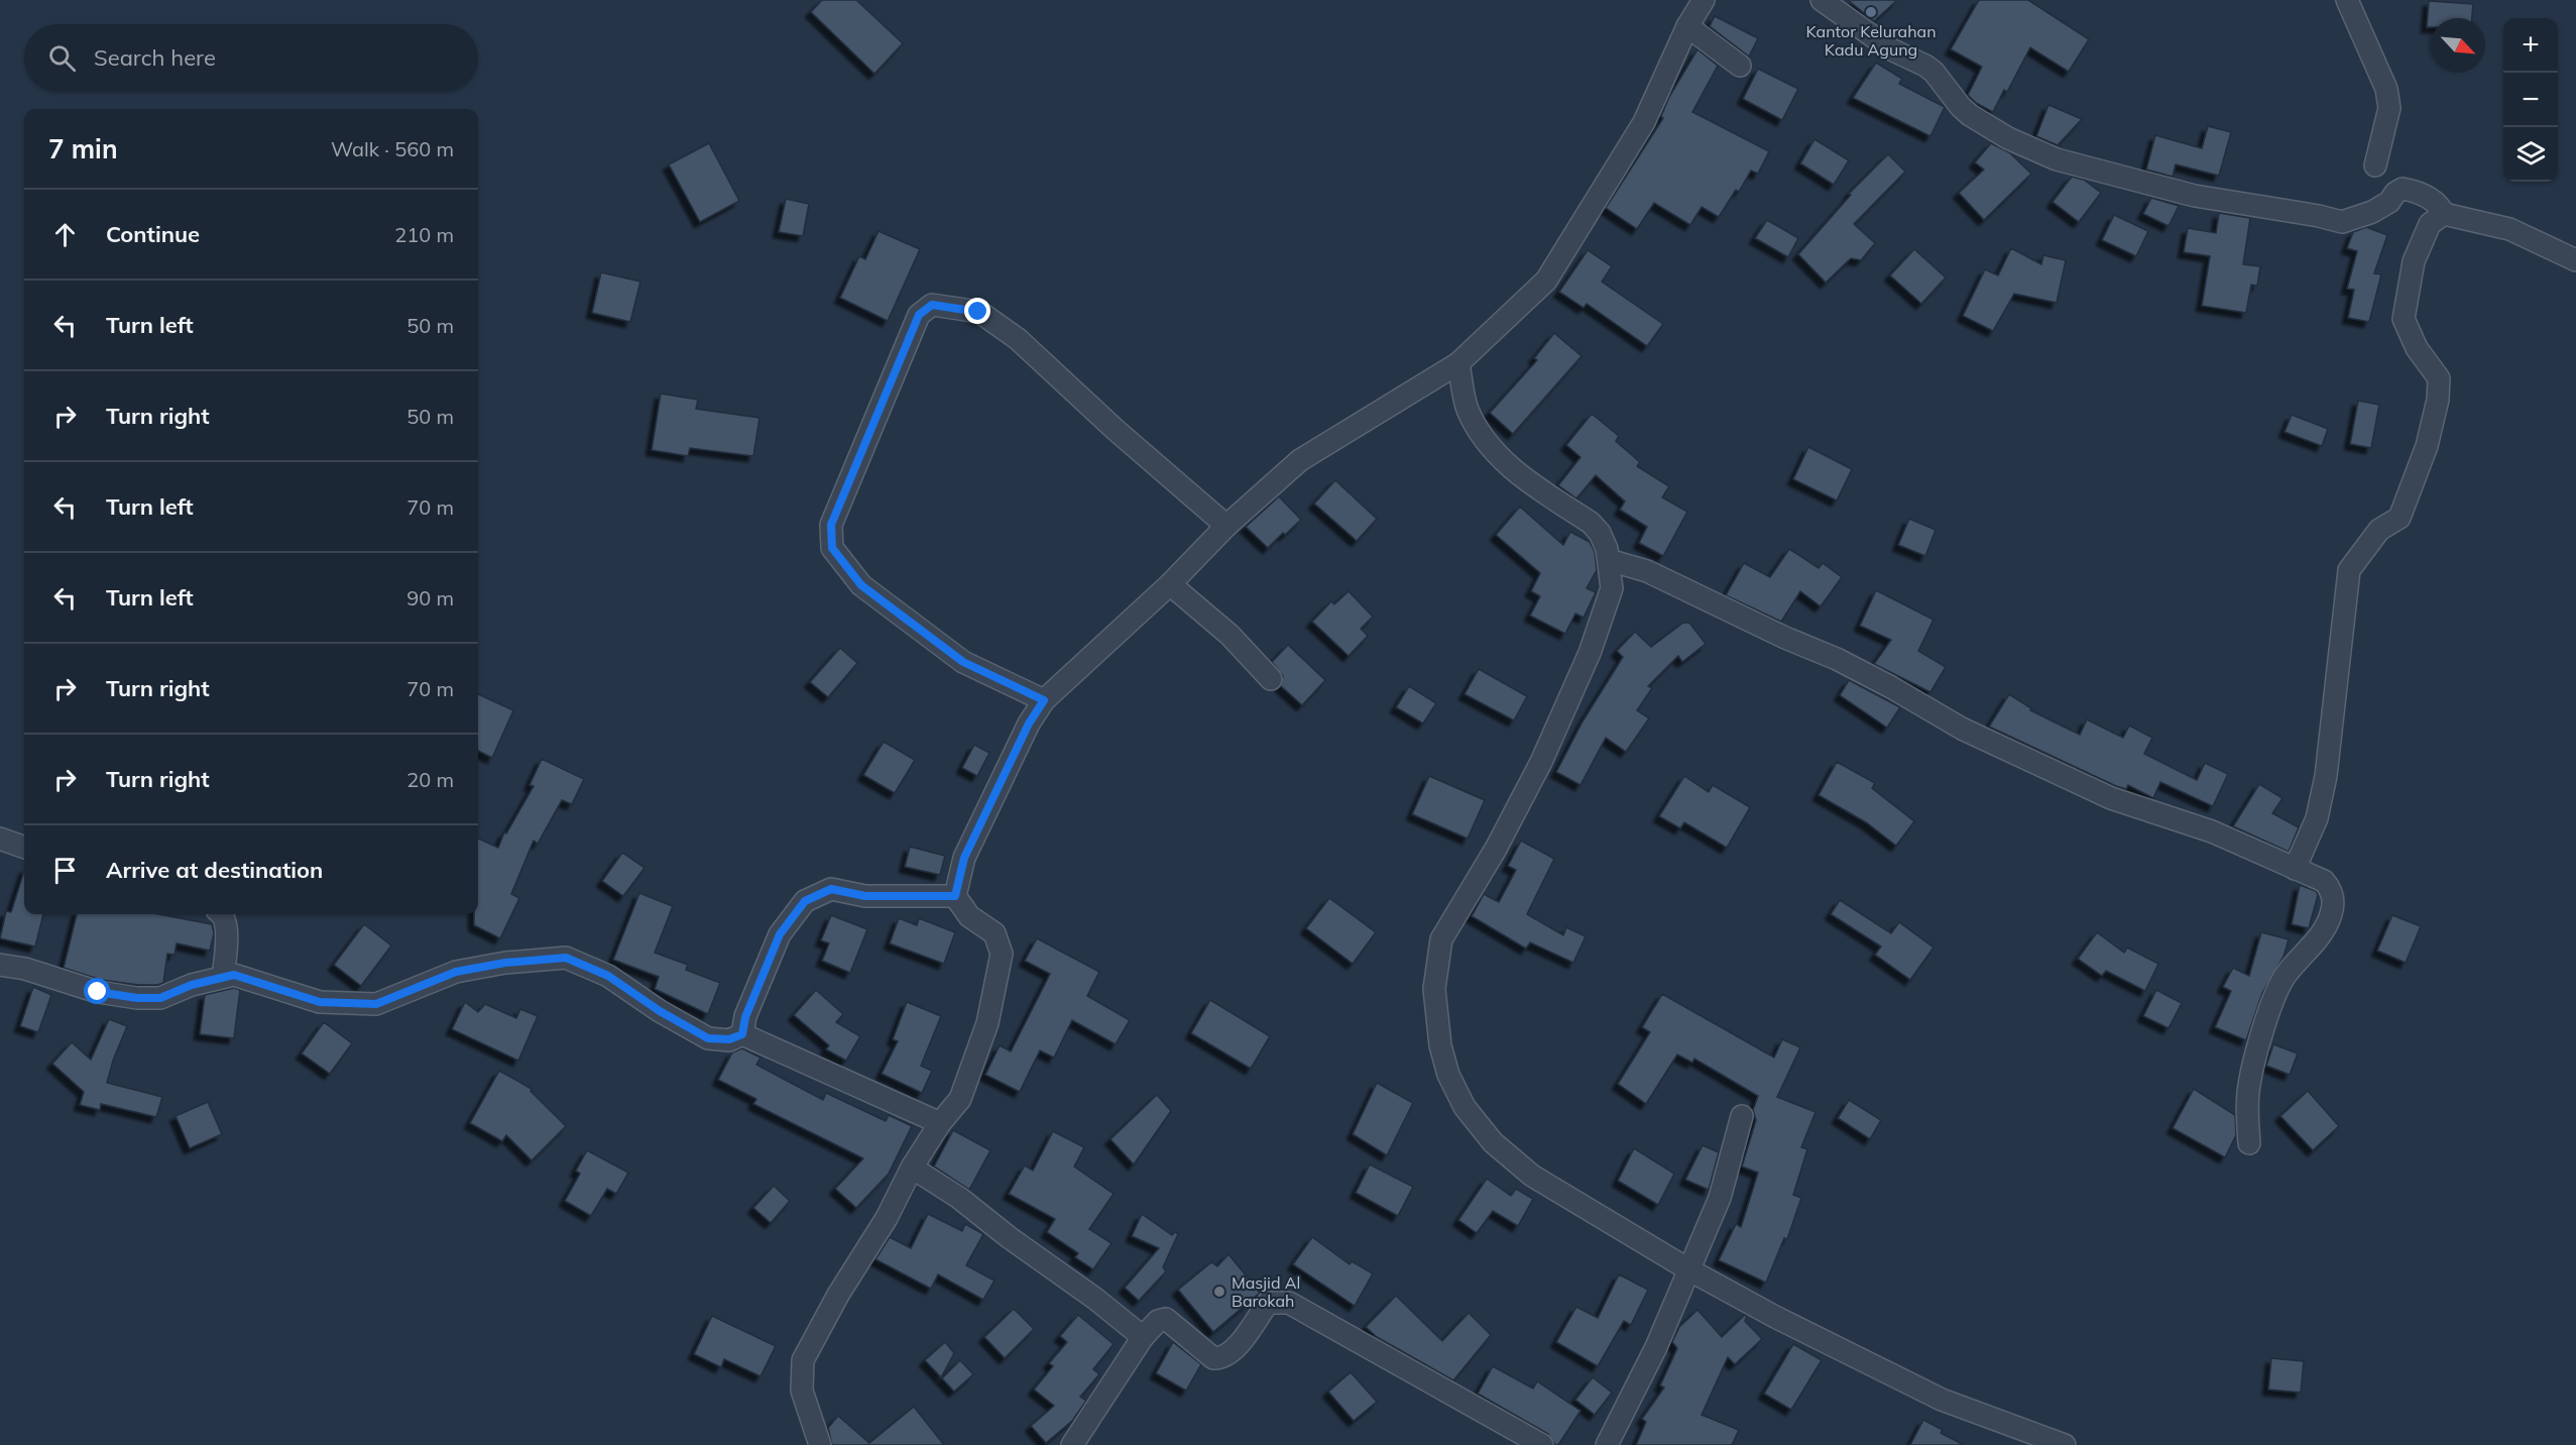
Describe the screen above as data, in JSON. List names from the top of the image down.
{
  "places": ["Kantor Kelurahan Kadu Agung", "Masjid Al Barokah"],
  "north": "bottom right",
  "page": {
    "map_buttons": ["+", "−"],
    "search": "Search here",
    "heading": ["7 min", "Walk · 560 m"],
    "list": [
      ["Continue", "210 m"],
      ["Turn left", "50 m"],
      ["Turn right", "50 m"],
      ["Turn left", "70 m"],
      ["Turn left", "90 m"],
      ["Turn right", "70 m"],
      ["Turn right", "20 m"],
      "Arrive at destination"
    ]
  }
}
